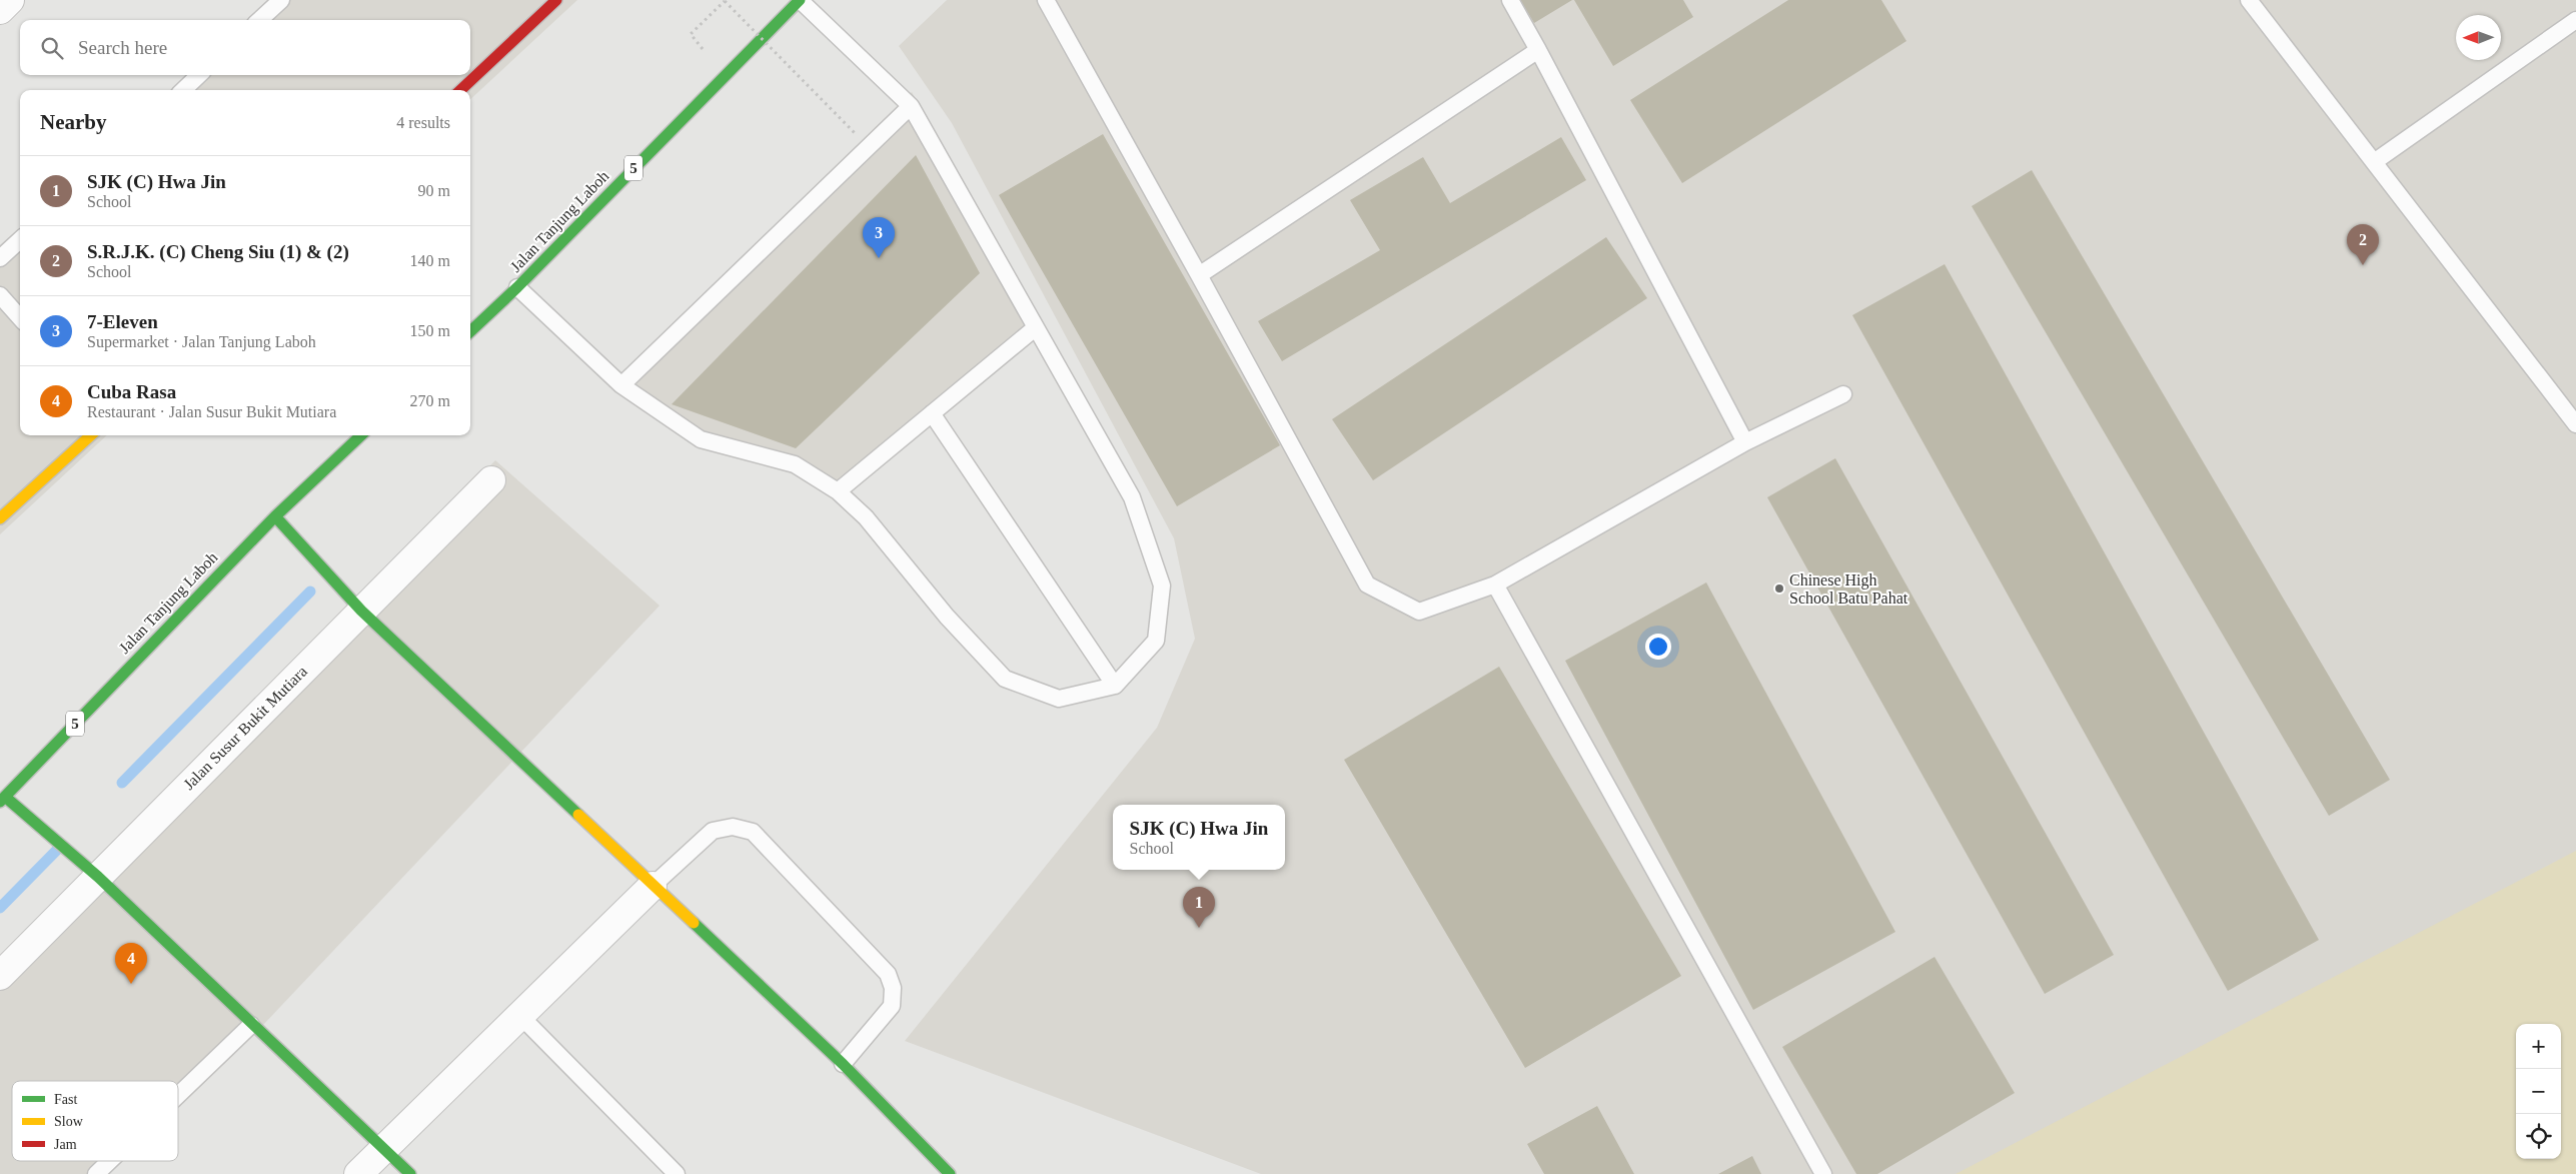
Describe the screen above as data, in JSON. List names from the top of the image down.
{
  "streets": {
    "main road": ["5", "Jalan Tanjung Laboh"],
    "street": ["Jalan Susur Bukit Mutiara"]
  },
  "places": ["Chinese High School Batu Pahat"],
  "legend": ["Fast", "Slow", "Jam"],
  "north": "left",
  "page": {
    "search": "Search here",
    "heading": ["Nearby", "4 results"],
    "list": [
      {
        "mark": "1",
        "name": "SJK (C) Hwa Jin",
        "note": "School",
        "value": "90 m"
      },
      {
        "mark": "2",
        "name": "S.R.J.K. (C) Cheng Siu (1) & (2)",
        "note": "School",
        "value": "140 m"
      },
      {
        "mark": "3",
        "name": "7-Eleven",
        "note": "Supermarket · Jalan Tanjung Laboh",
        "value": "150 m"
      },
      {
        "mark": "4",
        "name": "Cuba Rasa",
        "note": "Restaurant · Jalan Susur Bukit Mutiara",
        "value": "270 m"
      }
    ],
    "pins": [
      "3",
      "2",
      "1",
      "4"
    ],
    "popup": ["SJK (C) Hwa Jin", "School"],
    "map_buttons": ["+", "−"]
  }
}
